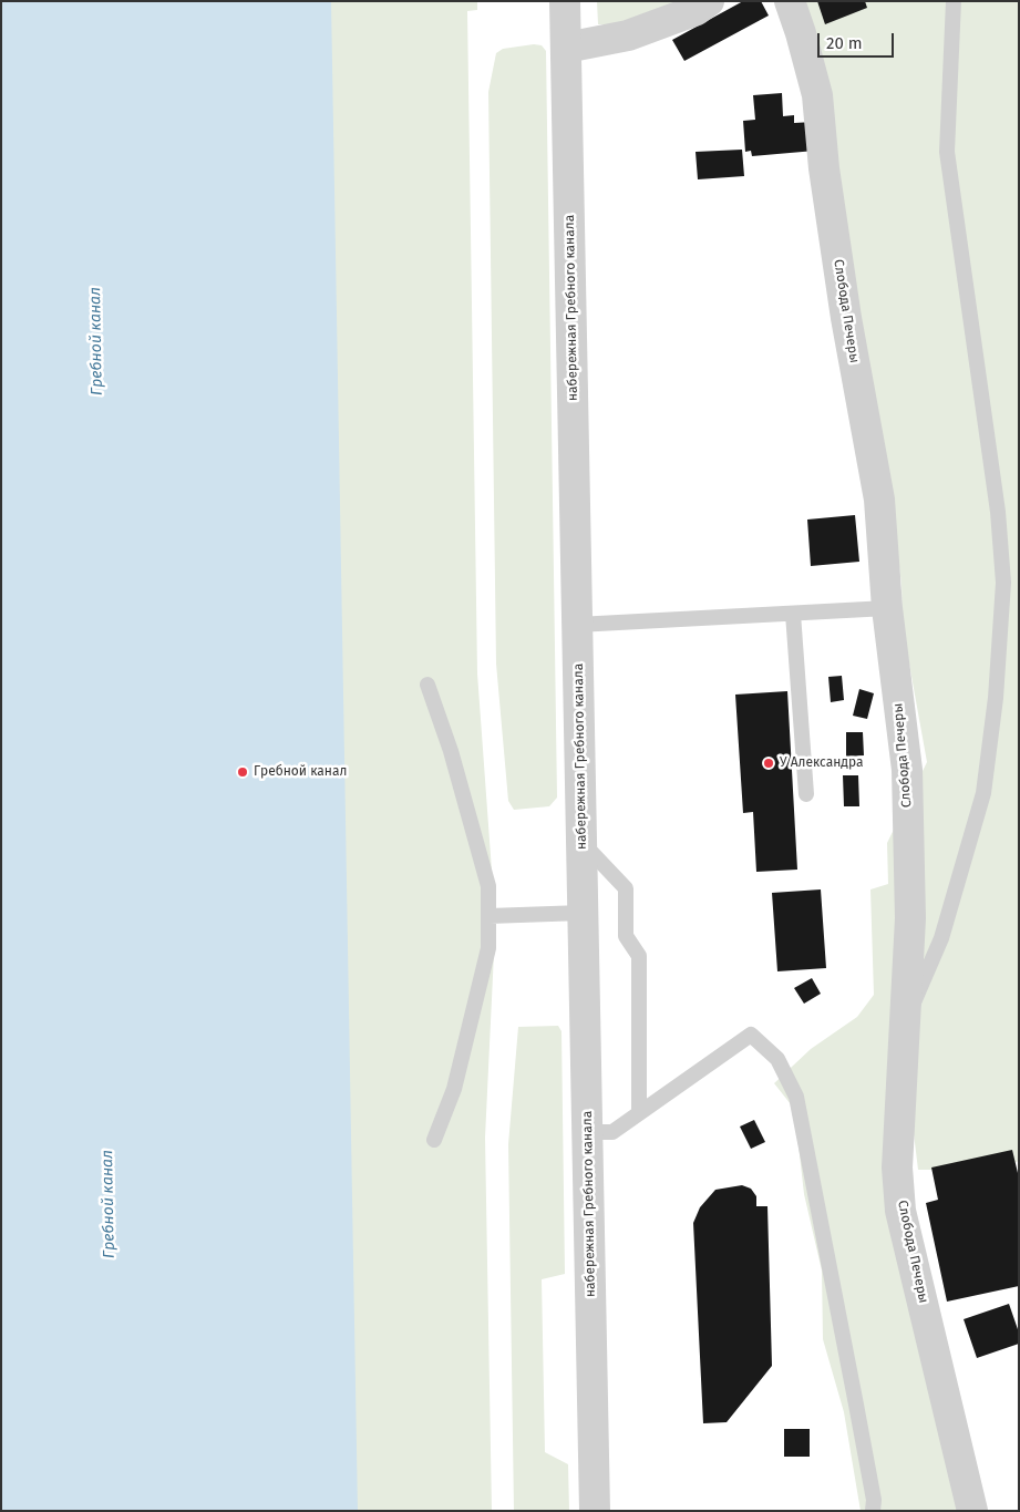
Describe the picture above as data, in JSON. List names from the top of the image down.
{
  "streets": {
    "street": ["набережная Гребного канала", "Слобода Печеры"]
  },
  "water": ["Гребной канал"],
  "places": ["У Александра", "Гребной канал"],
  "scale_bar": "20 m"
}
